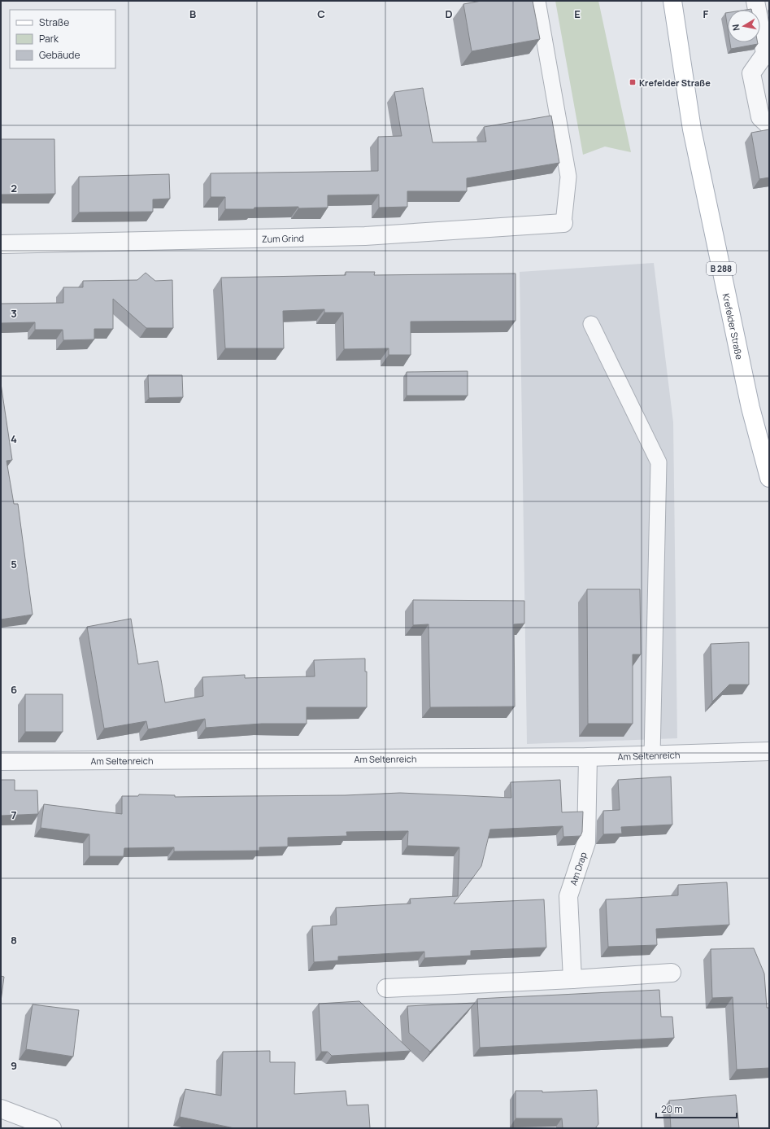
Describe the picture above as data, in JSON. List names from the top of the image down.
{
  "streets": {
    "main road": ["B 288", "Krefelder Straße"],
    "street": ["Zum Grind", "Am Seltenreich", "Am Drap"]
  },
  "crossings": [
    ["Am Seltenreich", "Am Drap"]
  ],
  "places": {
    "transit": ["Krefelder Straße"]
  },
  "legend": ["Straße", "Park", "Gebäude"],
  "scale_bar": "20 m",
  "north": "left",
  "grid": {
    "columns": [
      "B",
      "C",
      "D",
      "E",
      "F"
    ],
    "rows": [
      "2",
      "3",
      "4",
      "5",
      "6",
      "7",
      "8",
      "9"
    ]
  }
}
